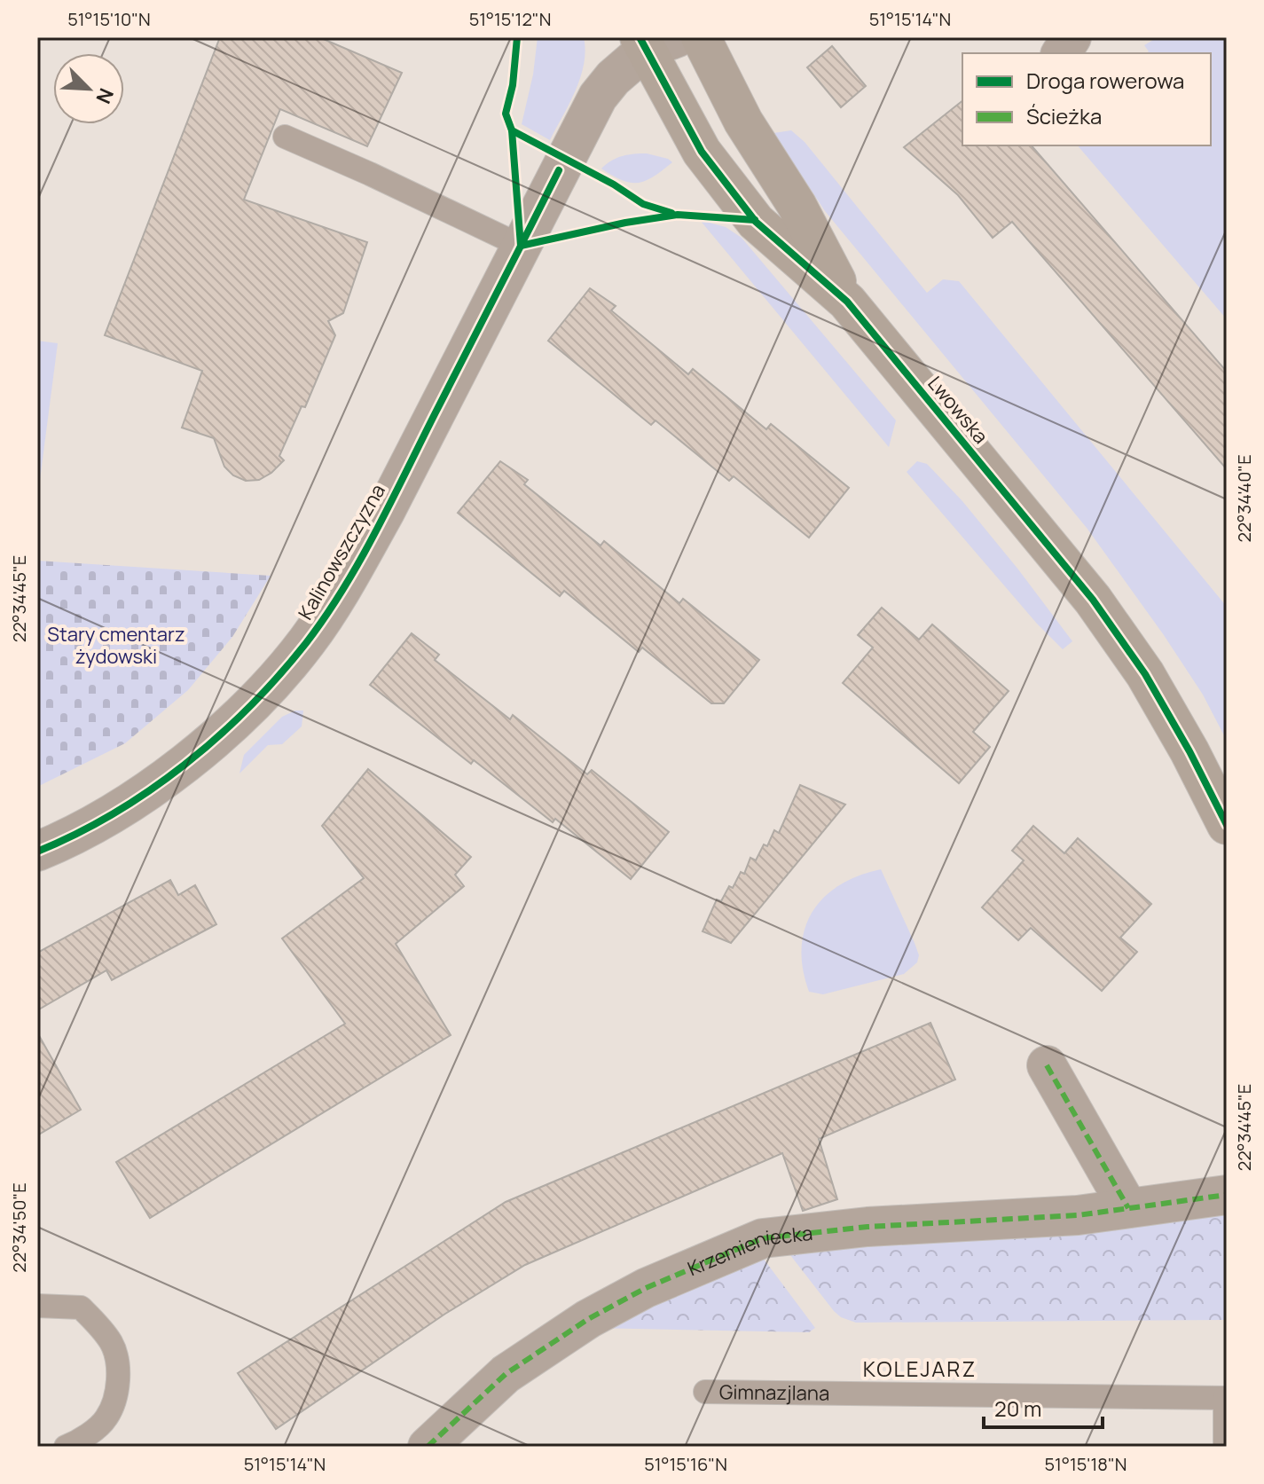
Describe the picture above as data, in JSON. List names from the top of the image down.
{
  "streets": {
    "street": ["Lwowska", "Kalinowszczyzna", "Krzemieniecka"],
    "lane": ["Gimnazjlana"]
  },
  "crossings": [
    ["Lwowska", "Kalinowszczyzna"]
  ],
  "districts": ["KOLEJARZ"],
  "parks": ["Stary cmentarz żydowski"],
  "legend": ["Droga rowerowa", "Ścieżka"],
  "scale_bar": "20 m",
  "north": "bottom right",
  "coordinates": [
    "51°15'10\"N",
    "51°15'12\"N",
    "51°15'14\"N",
    "22°34'40\"E",
    "22°34'45\"E",
    "22°34'50\"E",
    "51°15'16\"N",
    "51°15'18\"N"
  ]
}
